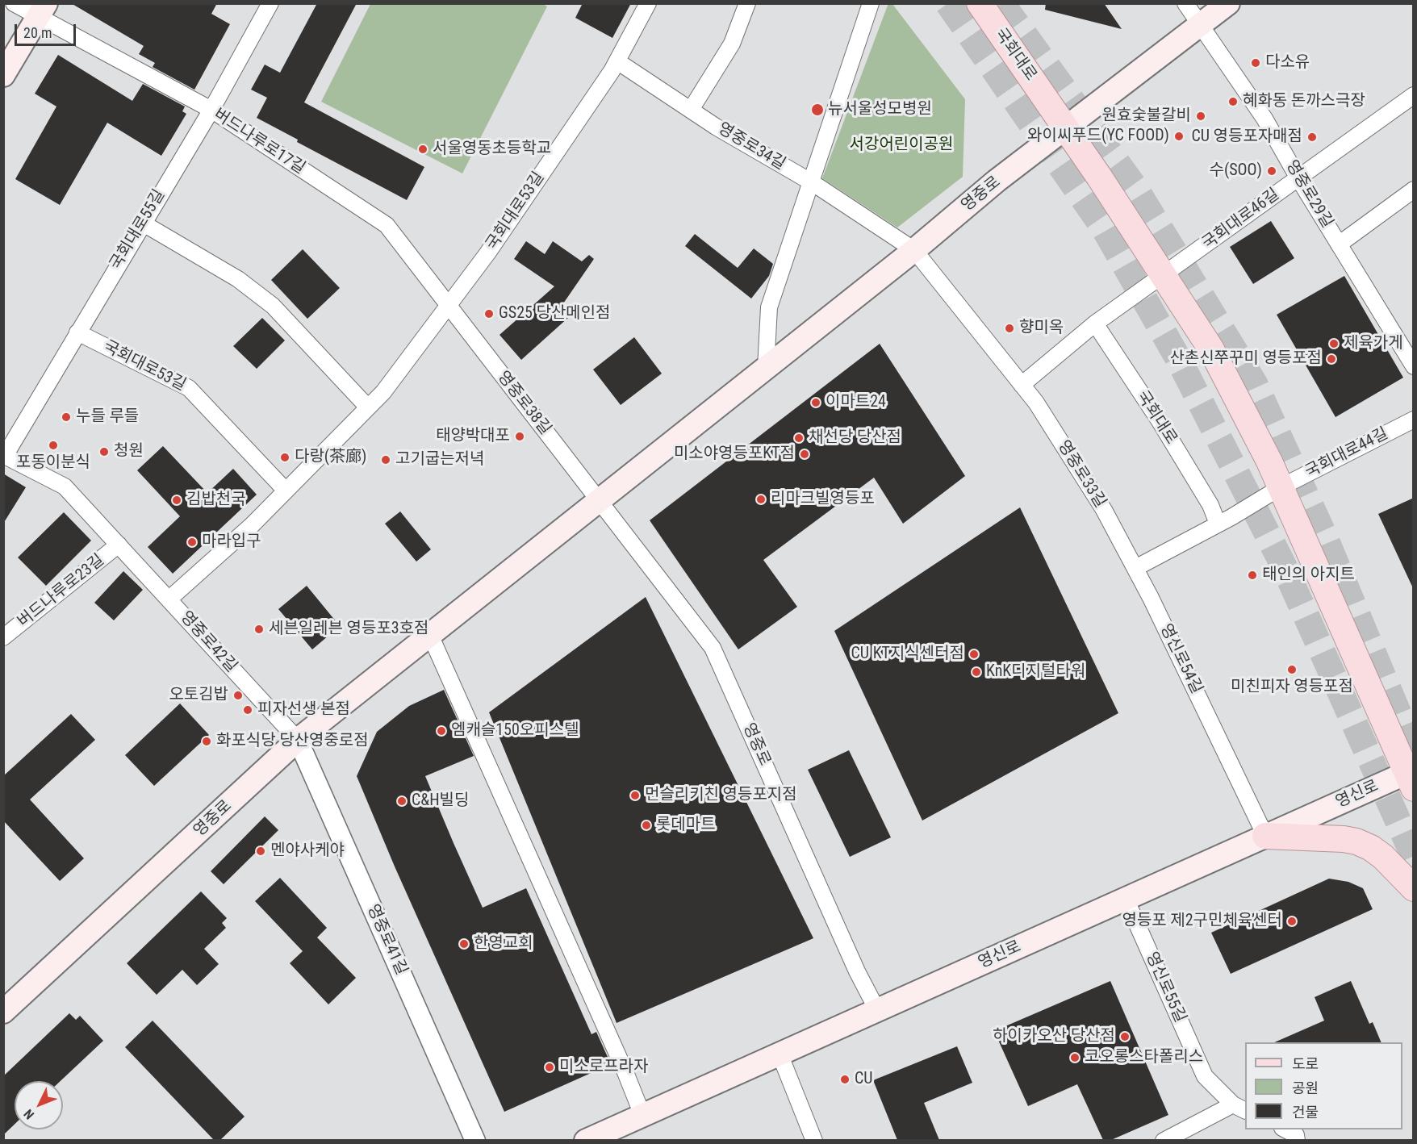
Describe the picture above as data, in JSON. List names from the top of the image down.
{
  "streets": {
    "main road": ["국회대로", "영중로", "영신로"],
    "street": [
      "버드나루로17길",
      "영중로34길",
      "영중로29길",
      "국회대로53길",
      "국회대로46길",
      "국회대로55길",
      "영중로38길",
      "국회대로44길",
      "영중로33길",
      "버드나루로23길",
      "영중로42길",
      "영신로54길",
      "영중로41길",
      "영신로55길"
    ]
  },
  "crossings": [
    ["국회대로", "영중로"],
    ["국회대로", "국회대로46길"],
    ["국회대로", "국회대로44길"],
    ["국회대로", "영신로"],
    ["버드나루로17길", "국회대로53길"],
    ["버드나루로17길", "국회대로55길"],
    ["버드나루로17길", "영중로38길"],
    ["영중로34길", "영중로"],
    ["영중로34길", "국회대로53길"],
    ["영중로34길", "영중로33길"],
    ["영중로", "영중로29길"],
    ["영중로", "영중로38길"],
    ["영중로", "영중로33길"],
    ["영중로", "영중로42길"],
    ["영중로", "영신로"],
    ["영중로", "영중로41길"],
    ["영중로29길", "국회대로46길"],
    ["국회대로53길", "국회대로55길"],
    ["국회대로53길", "영중로38길"],
    ["국회대로53길", "영중로42길"],
    ["국회대로55길", "영중로42길"],
    ["영중로33길", "영신로54길"],
    ["버드나루로23길", "영중로42길"],
    ["영중로42길", "영중로41길"],
    ["영신로54길", "영신로"],
    ["영신로", "영신로55길"]
  ],
  "parks": ["서강어린이공원"],
  "places": [
    "다소유",
    "혜화동 돈까스극장",
    "뉴서울성모병원",
    "원효숯불갈비",
    "와이씨푸드(YC FOOD)",
    "CU 영등포자매점",
    "서울영동초등학교",
    "수(SOO)",
    "GS25 당산메인점",
    "향미옥",
    "제육가게",
    "산촌신쭈꾸미 영등포점",
    "이마트24",
    "누들 루들",
    "태양박대포",
    "채선당 당산점",
    "포동이분식",
    "청원",
    "미소야영등포KT점",
    "다랑(茶廊)",
    "고기굽는저녁",
    "리마크빌영등포",
    "김밥천국",
    "마라입구",
    "태인의 아지트",
    "세븐일레븐 영등포3호점",
    "CU KT지식센터점",
    "미친피자 영등포점",
    "KnK디지털타워",
    "오토김밥",
    "피자선생 본점",
    "엠캐슬150오피스텔",
    "화포식당 당산영중로점",
    "먼슬리키친 영등포지점",
    "C&H빌딩",
    "롯데마트",
    "멘야사케야",
    "영등포 제2구민체육센터",
    "한영교회",
    "하이카오산 당산점",
    "코오롱스타폴리스",
    "미소로프라자",
    "CU"
  ],
  "legend": ["도로", "공원", "건물"],
  "scale_bar": "20 m",
  "north": "bottom left"
}
